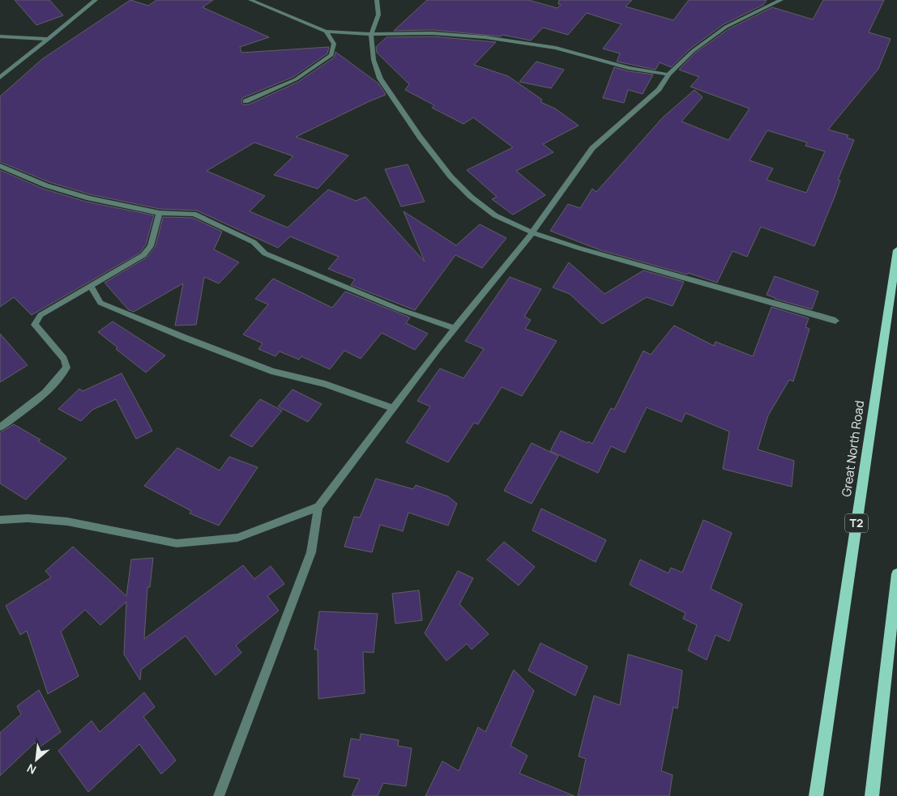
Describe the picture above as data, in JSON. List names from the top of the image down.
{
  "streets": {
    "main road": ["Great North Road", "T2"]
  },
  "north": "bottom left"
}
